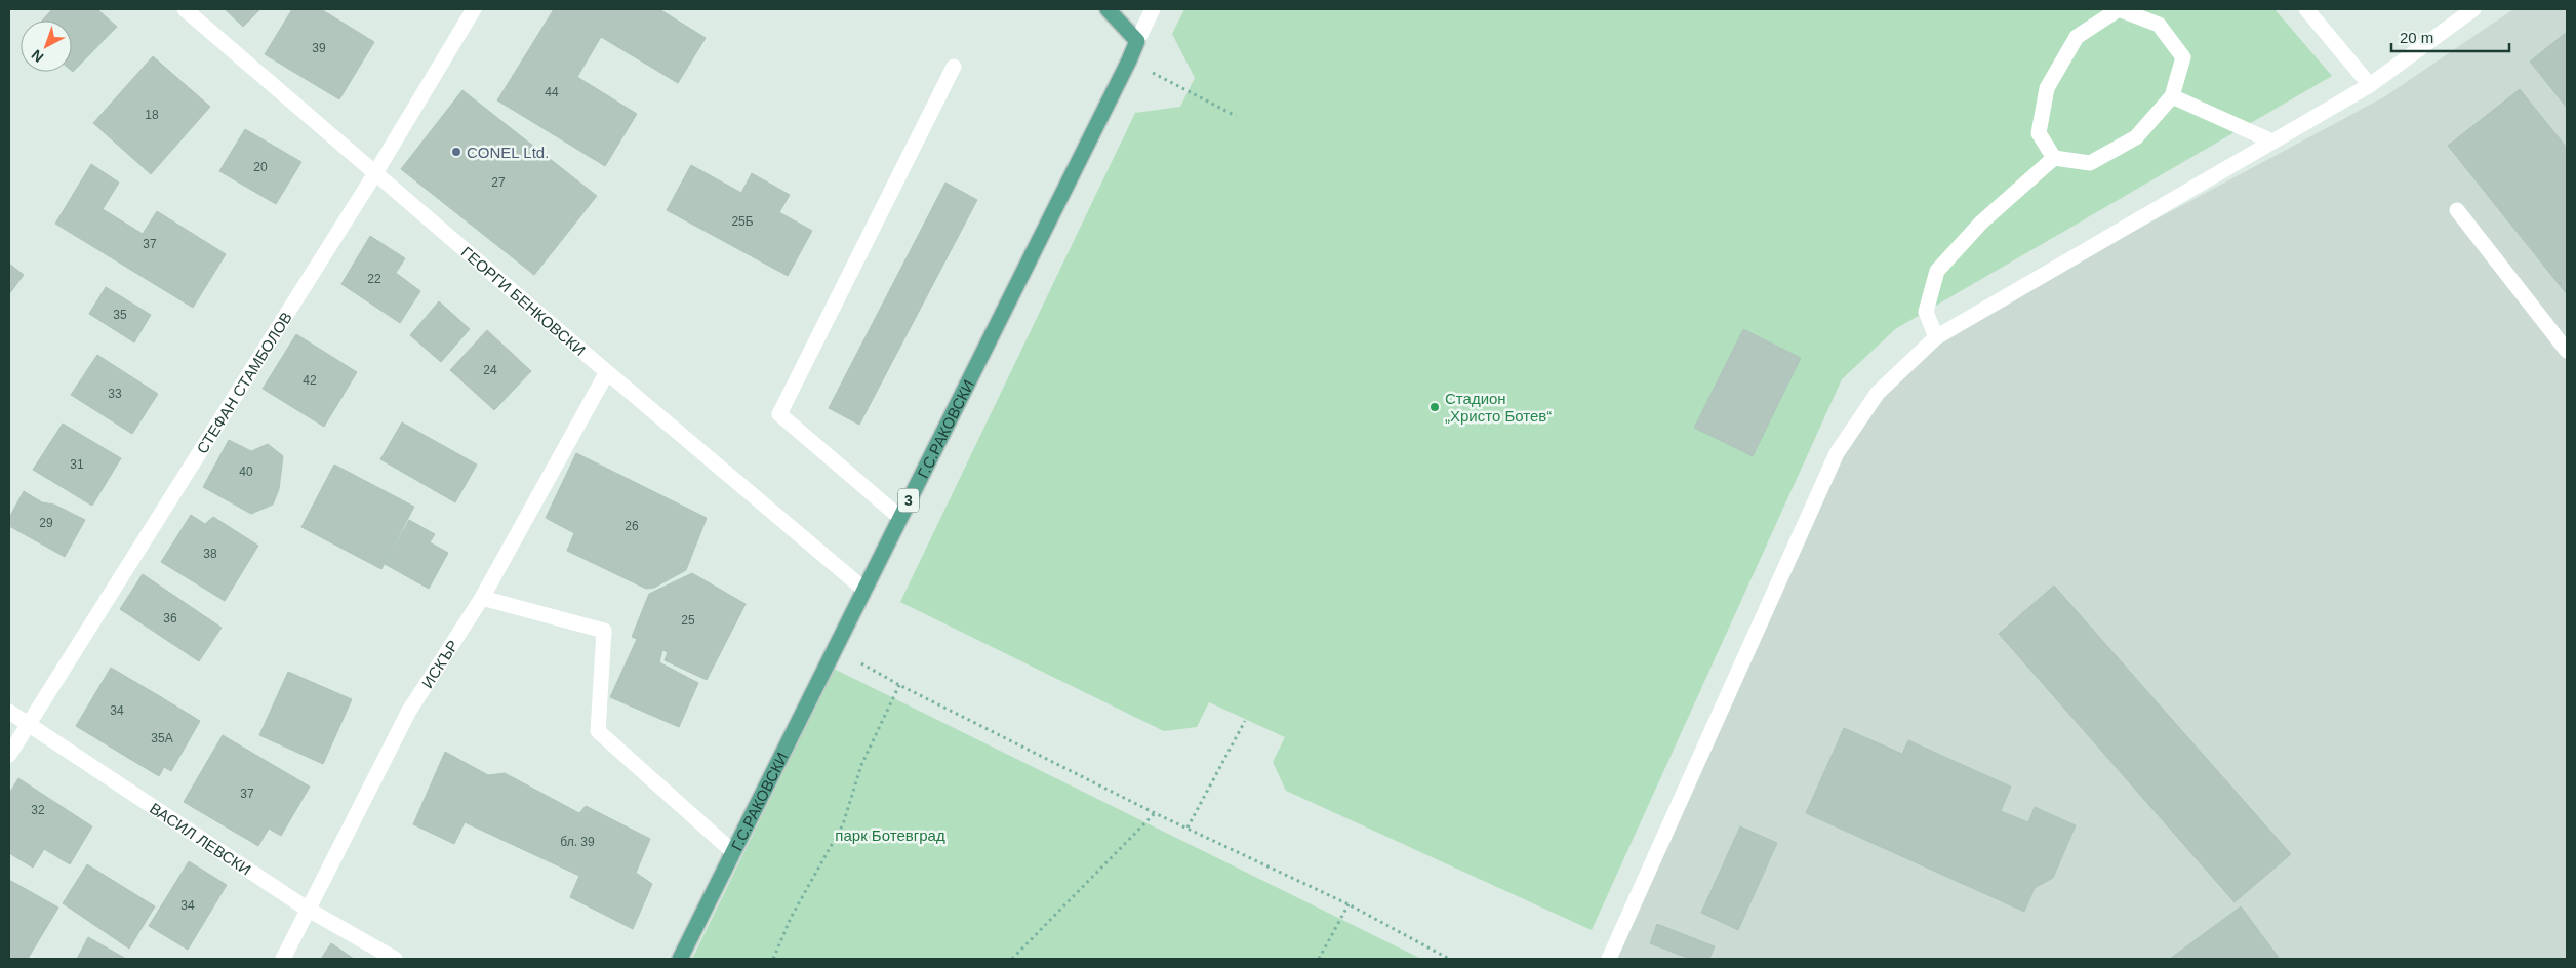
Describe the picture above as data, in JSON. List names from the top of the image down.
{
  "streets": {
    "main road": ["Г.С.РАКОВСКИ", "3"],
    "street": [
      "ГЕОРГИ БЕНКОВСКИ",
      "СТЕФАН СТАМБОЛОВ",
      "ИСКЪР",
      "ВАСИЛ ЛЕВСКИ"
    ]
  },
  "crossings": [
    ["ГЕОРГИ БЕНКОВСКИ", "СТЕФАН СТАМБОЛОВ"],
    ["ГЕОРГИ БЕНКОВСКИ", "Г.С.РАКОВСКИ"],
    ["ГЕОРГИ БЕНКОВСКИ", "ИСКЪР"],
    ["СТЕФАН СТАМБОЛОВ", "ВАСИЛ ЛЕВСКИ"],
    ["ИСКЪР", "ВАСИЛ ЛЕВСКИ"]
  ],
  "parks": ["парк Ботевград"],
  "places": ["CONEL Ltd.", "Стадион „Христо Ботев“"],
  "house_numbers": [
    "39",
    "44",
    "18",
    "20",
    "27",
    "25Б",
    "37",
    "22",
    "35",
    "24",
    "42",
    "33",
    "31",
    "40",
    "29",
    "26",
    "38",
    "36",
    "25",
    "34",
    "35А",
    "37",
    "32",
    "бл. 39",
    "34"
  ],
  "scale_bar": "20 m",
  "north": "bottom left"
}
